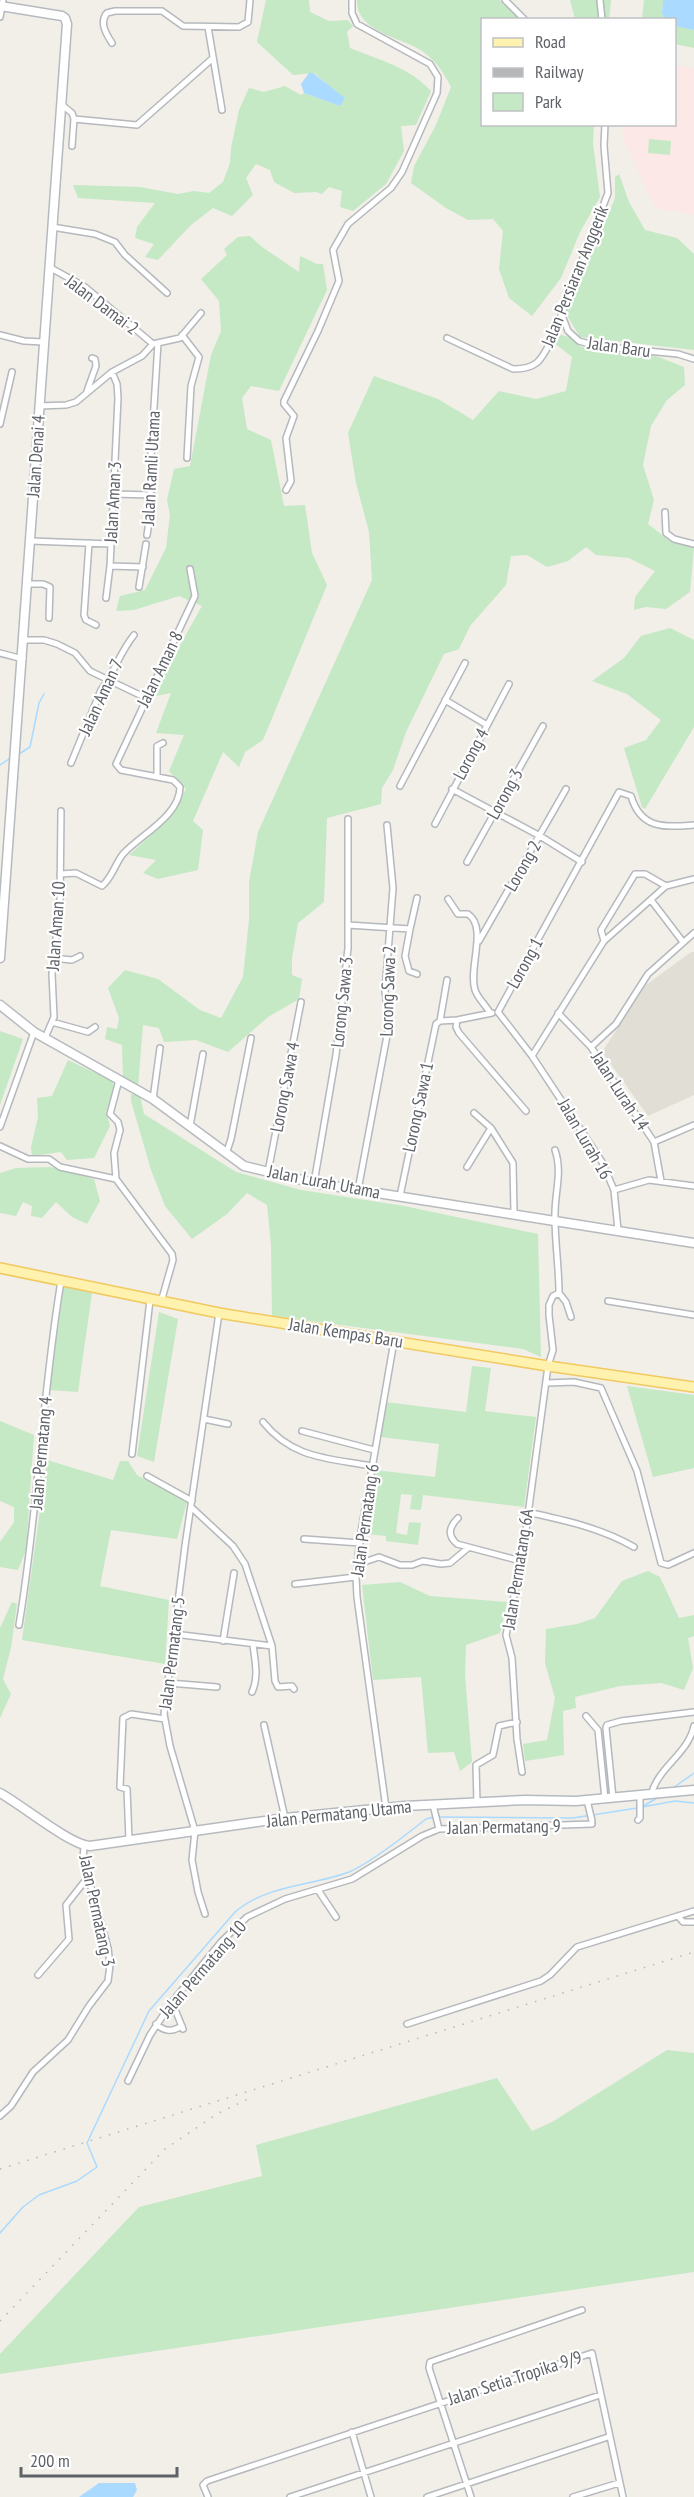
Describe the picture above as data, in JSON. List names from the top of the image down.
{
  "streets": {
    "main road": ["Jalan Kempas Baru"],
    "street": [
      "Jalan Persiaran Anggerik",
      "Jalan Damai 2",
      "Jalan Baru",
      "Jalan Denai 4",
      "Jalan Ramli Utama",
      "Jalan Aman 3",
      "Jalan Aman 8",
      "Jalan Aman 7",
      "Lorong 4",
      "Lorong 3",
      "Lorong 2",
      "Jalan Aman 10",
      "Lorong 1",
      "Lorong Sawa 2",
      "Lorong Sawa 3",
      "Lorong Sawa 4",
      "Jalan Lurah 14",
      "Lorong Sawa 1",
      "Jalan Lurah 16",
      "Jalan Lurah Utama",
      "Jalan Permatang 4",
      "Jalan Permatang 6",
      "Jalan Permatang 6A",
      "Jalan Permatang 5",
      "Jalan Permatang Utama",
      "Jalan Permatang 9",
      "Jalan Permatang 3",
      "Jalan Permatang 10",
      "Jalan Setia Tropika 9/9"
    ]
  },
  "crossings": [
    ["Jalan Persiaran Anggerik", "Jalan Baru"],
    ["Jalan Damai 2", "Jalan Denai 4"],
    ["Jalan Damai 2", "Jalan Ramli Utama"],
    ["Jalan Aman 10", "Jalan Lurah Utama"],
    ["Lorong 1", "Jalan Lurah 16"],
    ["Lorong Sawa 2", "Jalan Lurah Utama"],
    ["Lorong Sawa 3", "Jalan Lurah Utama"],
    ["Lorong Sawa 4", "Jalan Lurah Utama"],
    ["Lorong Sawa 1", "Jalan Lurah Utama"],
    ["Jalan Lurah 16", "Jalan Lurah Utama"],
    ["Jalan Kempas Baru", "Jalan Permatang 4"],
    ["Jalan Kempas Baru", "Jalan Permatang 6"],
    ["Jalan Kempas Baru", "Jalan Permatang 6A"],
    ["Jalan Permatang 6", "Jalan Permatang Utama"],
    ["Jalan Permatang 5", "Jalan Permatang Utama"],
    ["Jalan Permatang Utama", "Jalan Permatang 9"],
    ["Jalan Permatang Utama", "Jalan Permatang 3"],
    ["Jalan Permatang 9", "Jalan Permatang 10"]
  ],
  "legend": ["Road", "Railway", "Park"],
  "scale_bar": "200 m"
}
